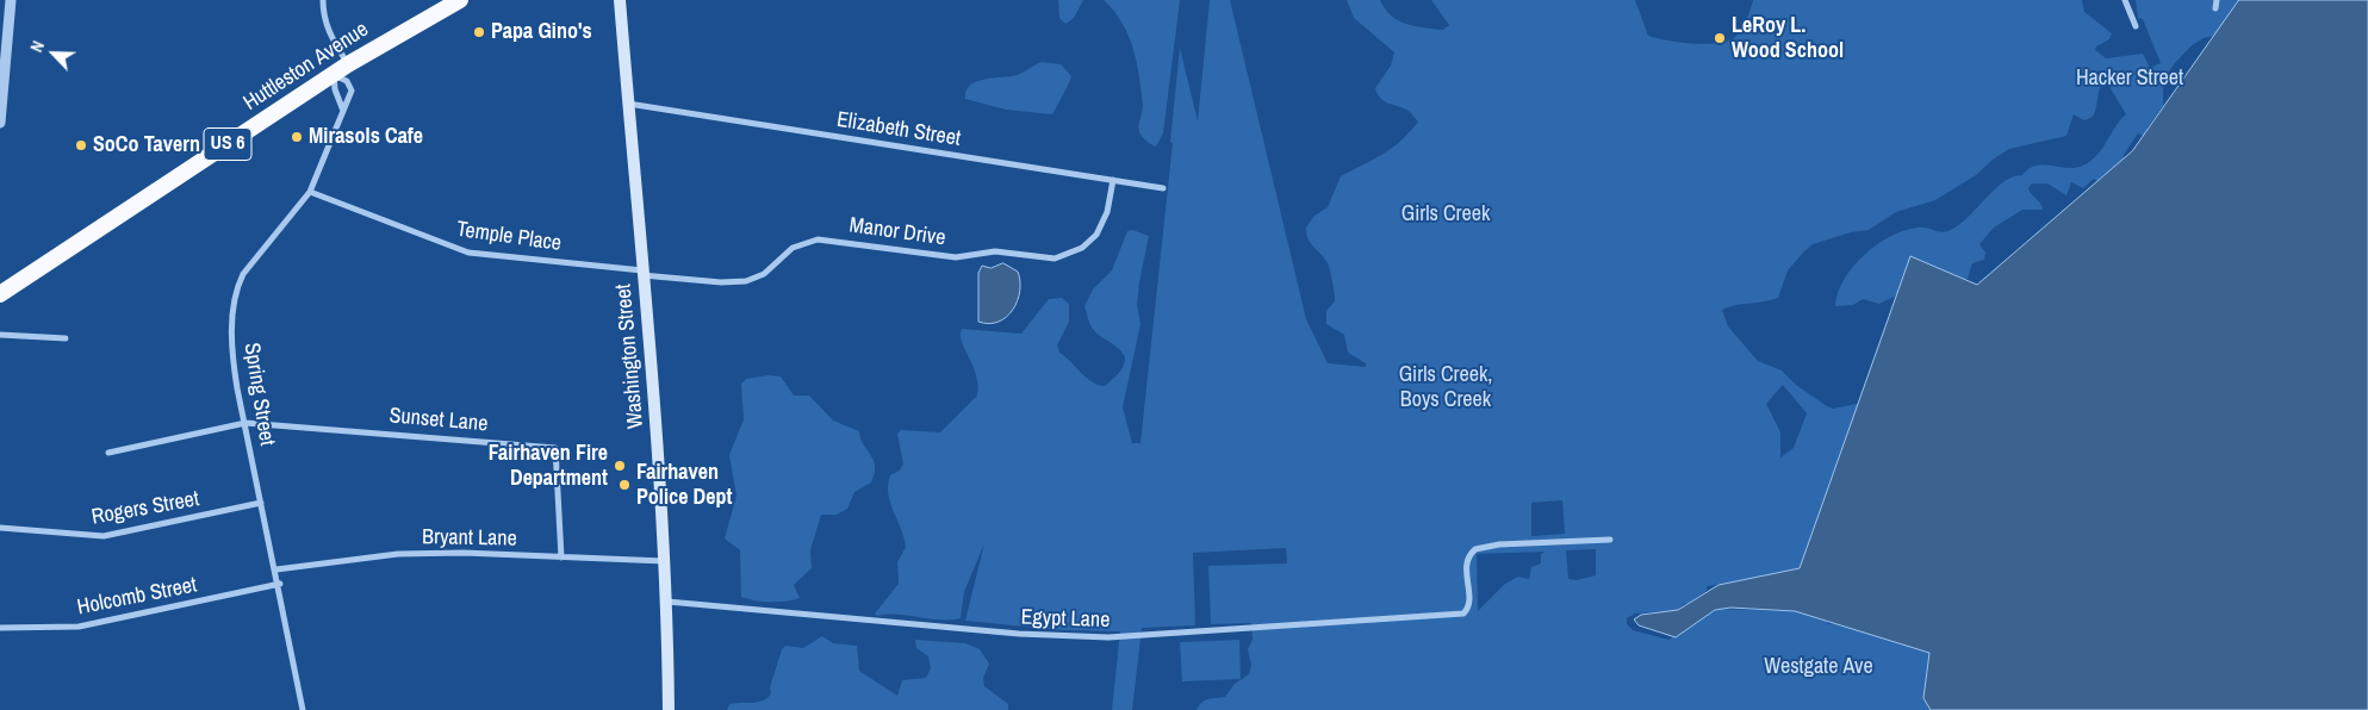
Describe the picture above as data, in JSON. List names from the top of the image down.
{
  "streets": {
    "highway": ["Huttleston Avenue", "US 6"],
    "main road": ["Washington Street"],
    "street": [
      "Elizabeth Street",
      "Manor Drive",
      "Temple Place",
      "Spring Street",
      "Sunset Lane",
      "Rogers Street",
      "Bryant Lane",
      "Holcomb Street",
      "Egypt Lane"
    ]
  },
  "crossings": [
    ["Huttleston Avenue", "Spring Street"],
    ["Elizabeth Street", "Manor Drive"],
    ["Elizabeth Street", "Washington Street"],
    ["Manor Drive", "Temple Place"],
    ["Manor Drive", "Washington Street"],
    ["Temple Place", "Washington Street"],
    ["Temple Place", "Spring Street"],
    ["Washington Street", "Bryant Lane"],
    ["Washington Street", "Egypt Lane"],
    ["Spring Street", "Sunset Lane"],
    ["Spring Street", "Rogers Street"],
    ["Spring Street", "Bryant Lane"],
    ["Spring Street", "Holcomb Street"],
    ["Sunset Lane", "Bryant Lane"]
  ],
  "parks": [
    "Hacker Street",
    "Girls Creek",
    "Girls Creek, Boys Creek",
    "Westgate Ave"
  ],
  "places": [
    "Papa Gino's",
    "LeRoy L. Wood School",
    "Mirasols Cafe",
    "SoCo Tavern",
    "Fairhaven Fire Department",
    "Fairhaven Police Dept"
  ],
  "north": "top left"
}
